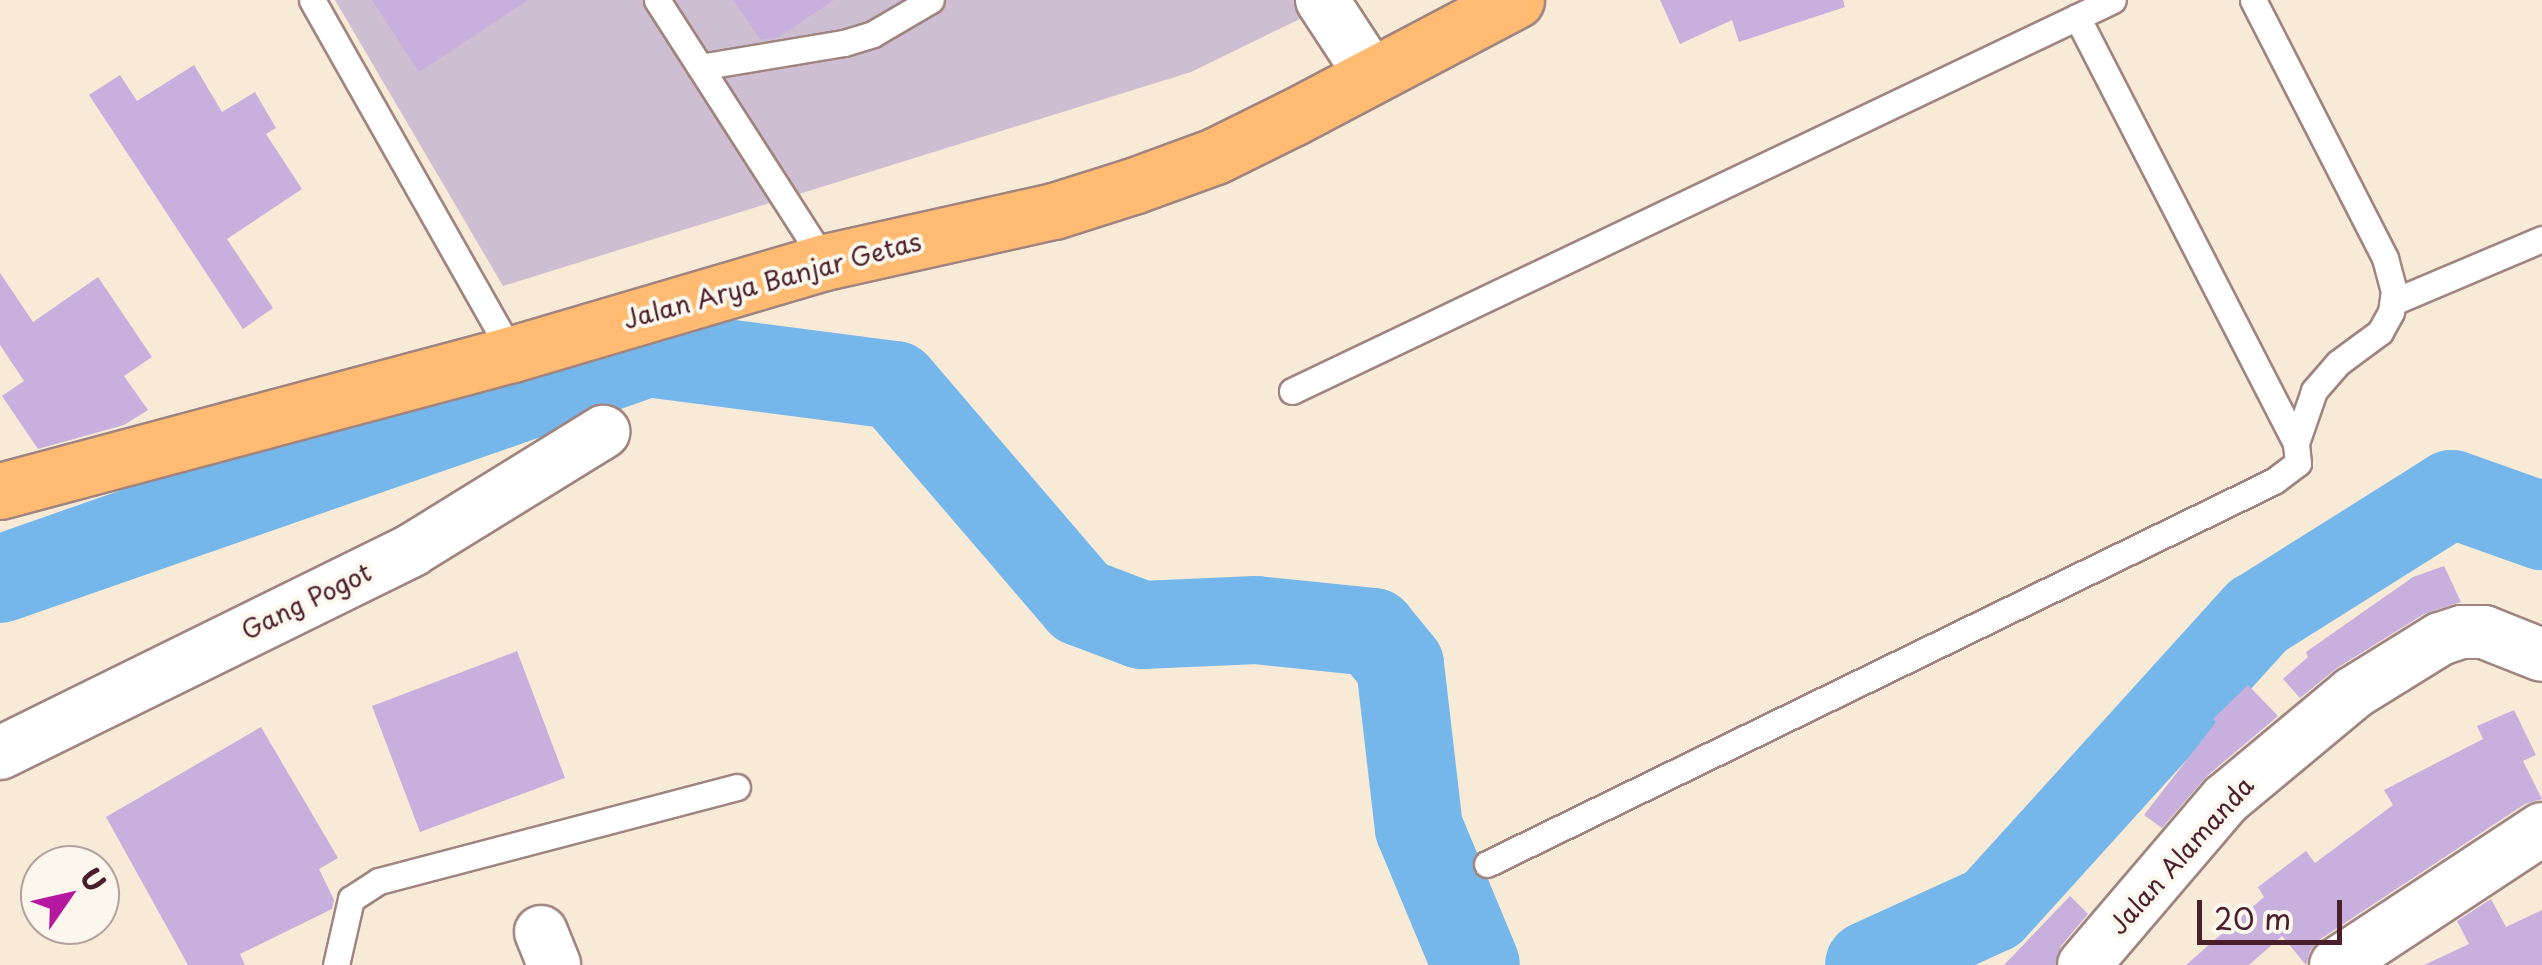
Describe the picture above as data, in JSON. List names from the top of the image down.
{
  "streets": {
    "highway": ["Jalan Arya Banjar Getas"],
    "street": ["Gang Pogot", "Jalan Alamanda"]
  },
  "scale_bar": "20 m",
  "north": "top right"
}
